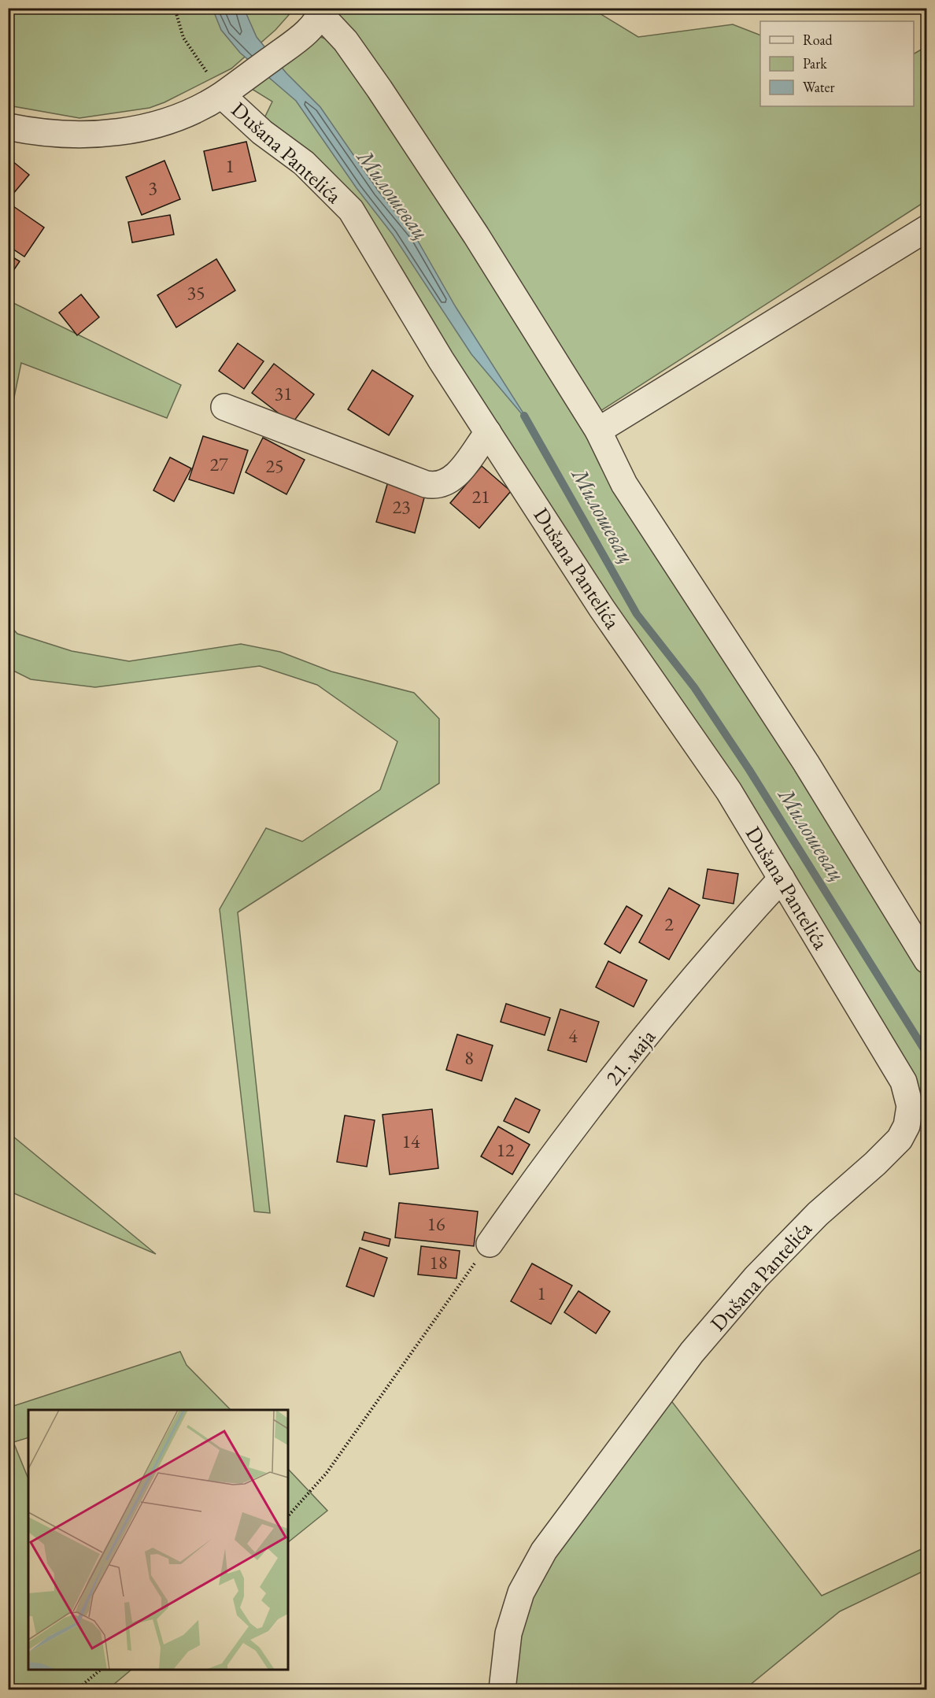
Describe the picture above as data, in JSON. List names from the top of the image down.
{
  "streets": {
    "street": ["Dušana Pantelića", "21. маја"]
  },
  "crossings": [
    ["Dušana Pantelića", "21. маја"]
  ],
  "water": ["Милошевац"],
  "house_numbers": [
    "1",
    "3",
    "35",
    "31",
    "27",
    "25",
    "21",
    "23",
    "2",
    "4",
    "8",
    "14",
    "12",
    "16",
    "18",
    "1"
  ],
  "legend": ["Road", "Park", "Water"]
}
